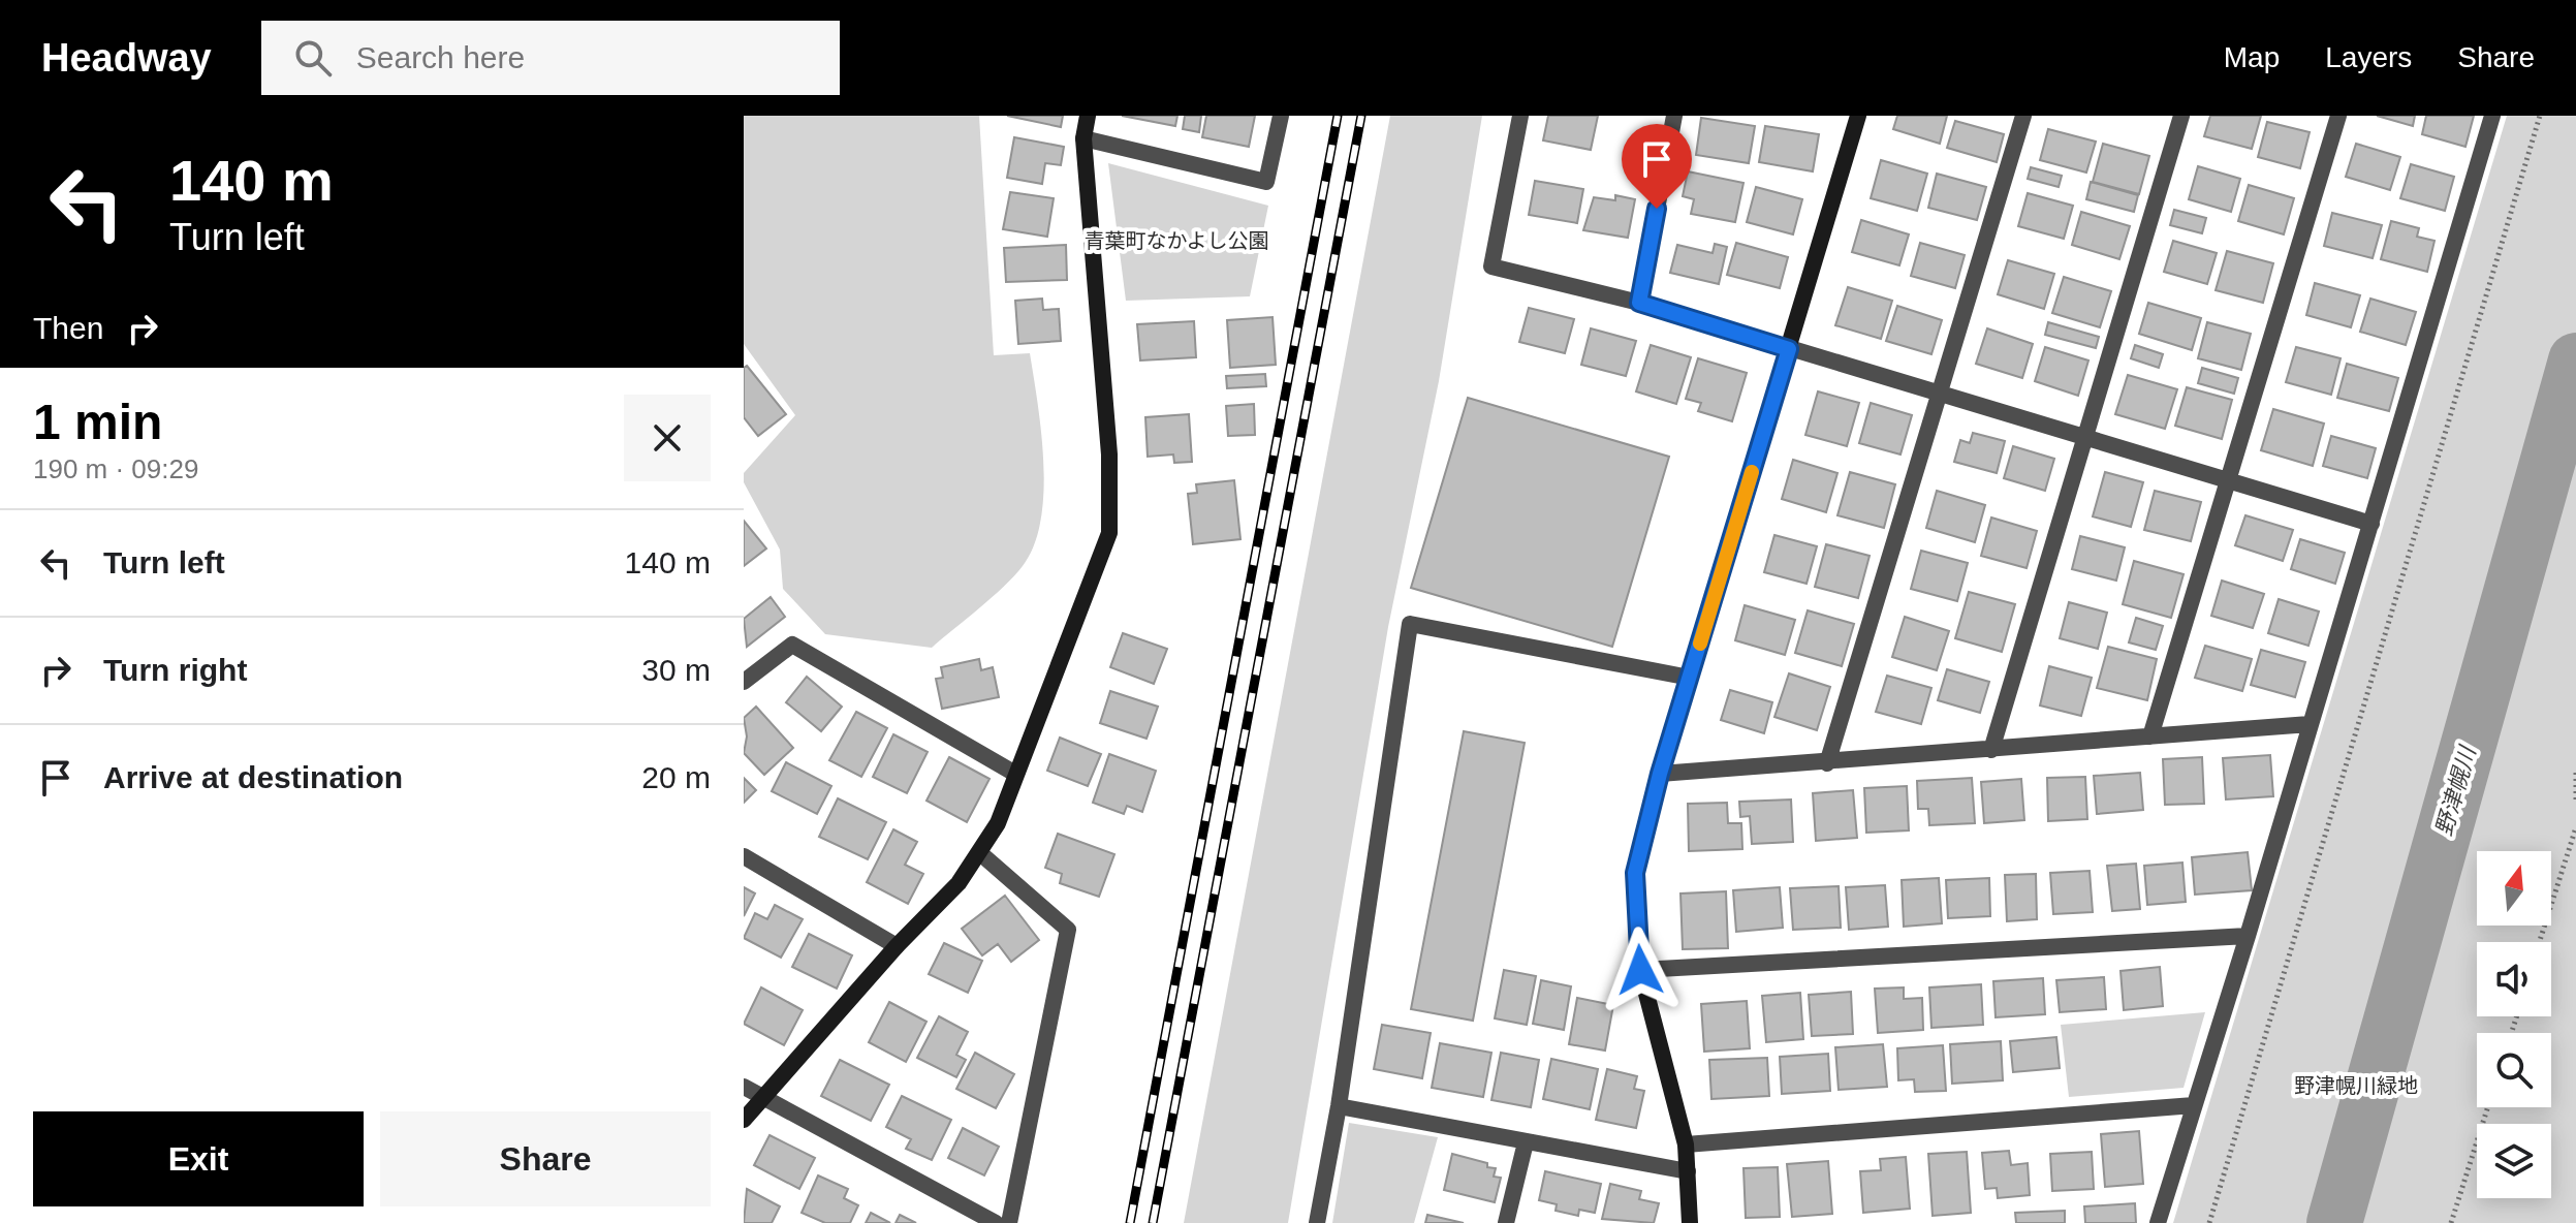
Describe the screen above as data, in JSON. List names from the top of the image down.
{
  "water": ["野津幌川"],
  "parks": ["青葉町なかよし公園", "野津幌川緑地"],
  "north": "top",
  "page": {
    "header": "Headway",
    "search": "Search here",
    "nav": ["Map", "Layers", "Share"],
    "turn": ["140 m", "Turn left"],
    "then": "Then",
    "heading": ["1 min", "190 m · 09:29"],
    "list": [
      {
        "name": "Turn left",
        "value": "140 m"
      },
      {
        "name": "Turn right",
        "value": "30 m"
      },
      {
        "name": "Arrive at destination",
        "value": "20 m"
      }
    ],
    "buttons": ["Exit", "Share"]
  }
}
